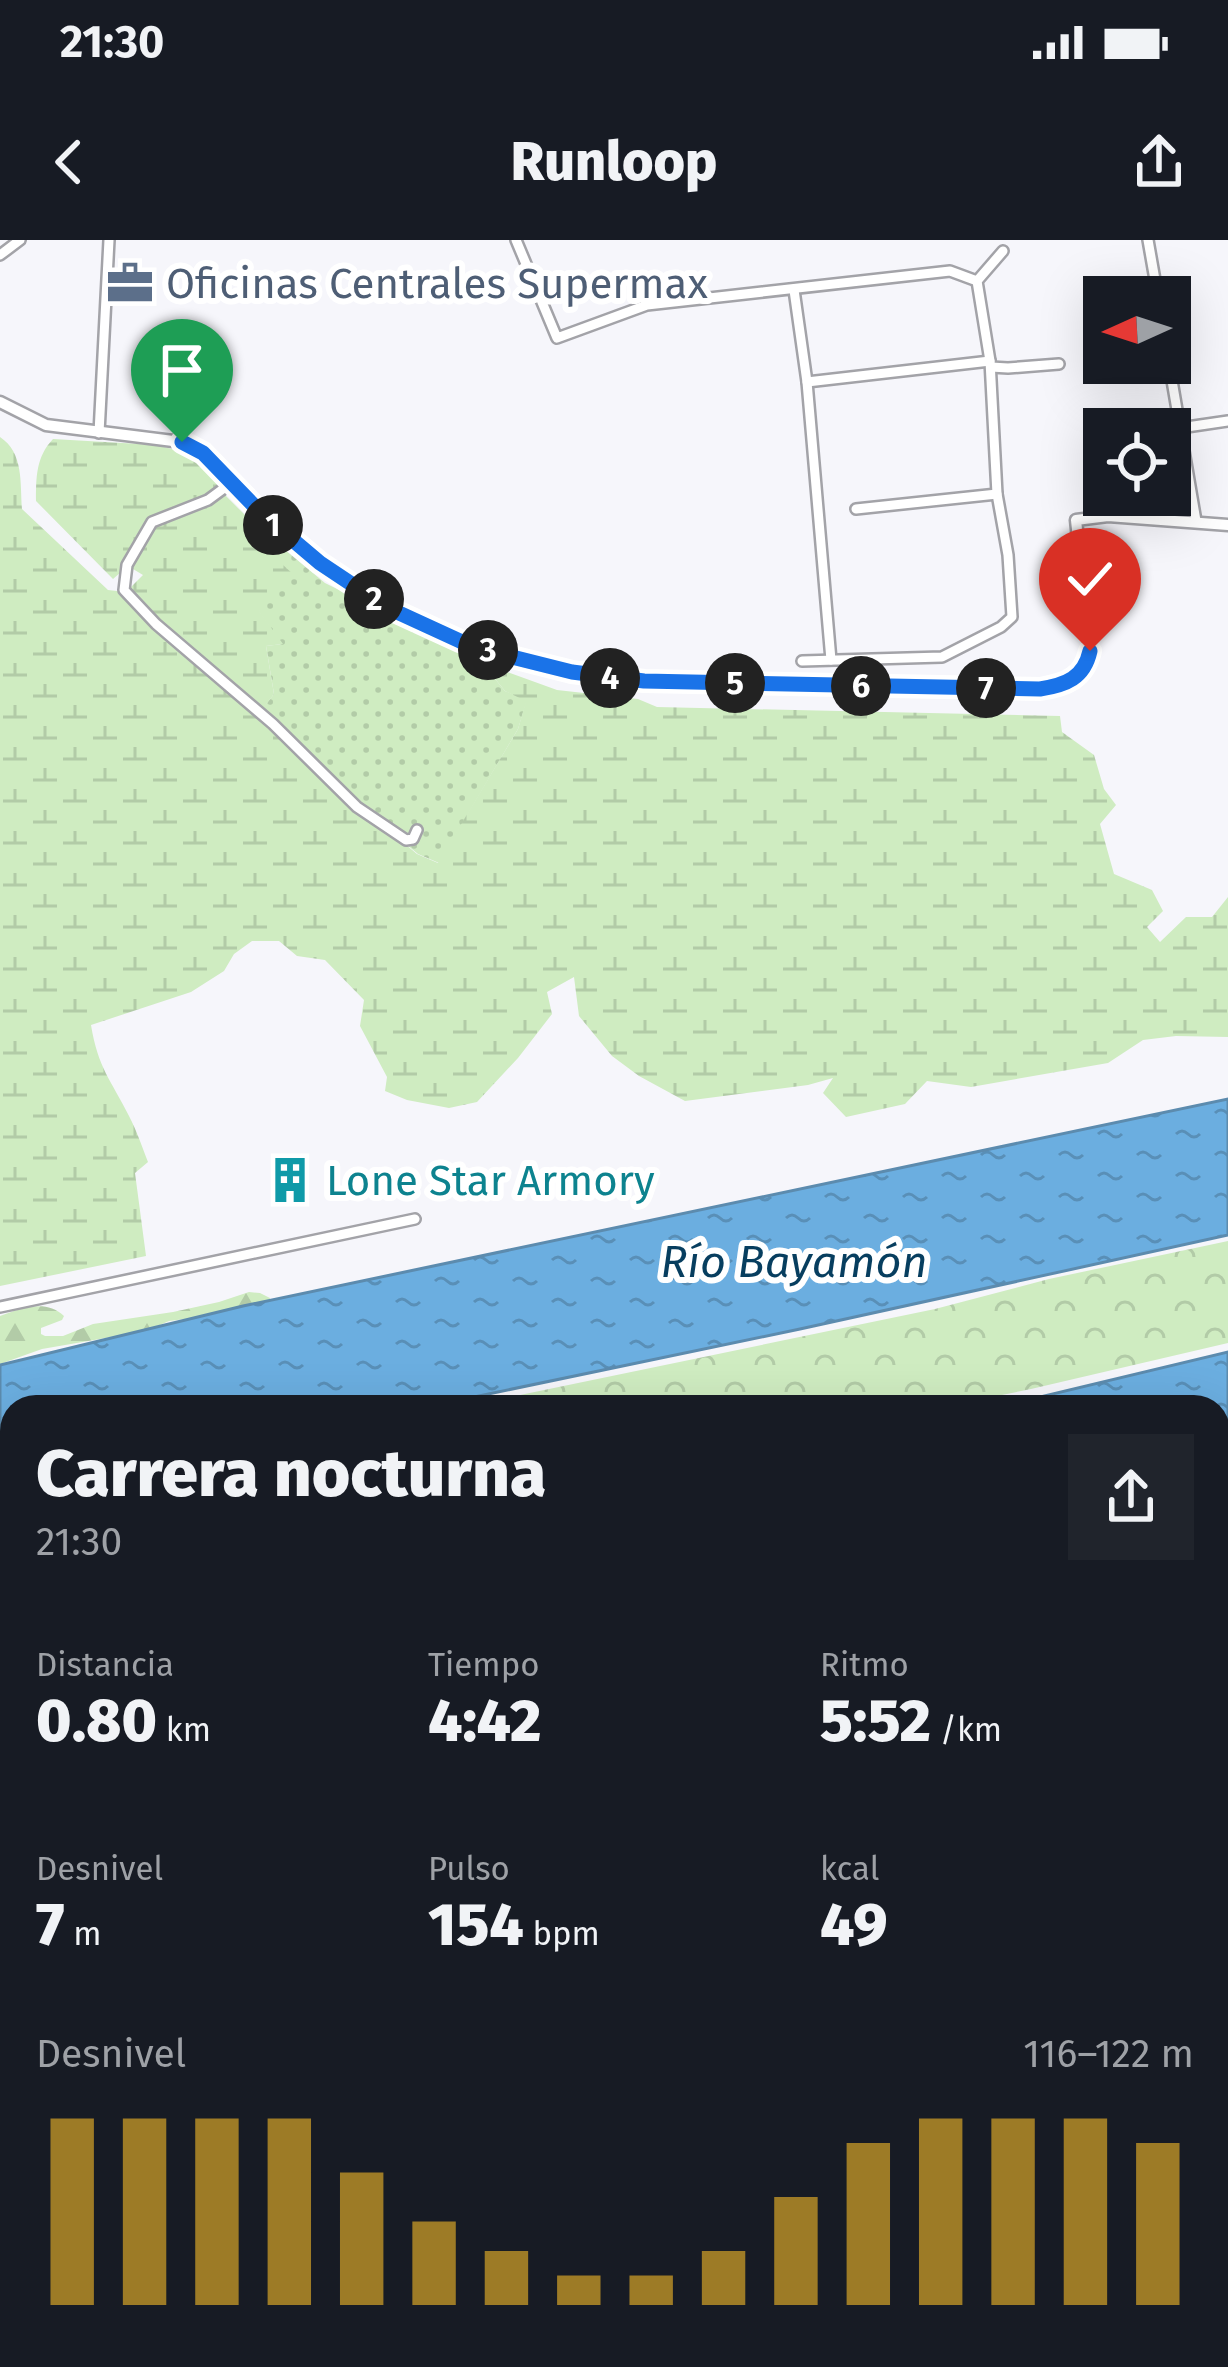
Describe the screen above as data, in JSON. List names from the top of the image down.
{
  "water": ["Río Bayamón"],
  "places": {
    "office": ["Oficinas Centrales Supermax"],
    "building": ["Lone Star Armory"]
  },
  "north": "left",
  "page": {
    "status": "21:30",
    "header": "Runloop",
    "pins": [
      "1",
      "2",
      "3",
      "4",
      "5",
      "6",
      "7"
    ],
    "heading": ["Carrera nocturna", "21:30"],
    "stats": [
      ["Distancia", "0.80 km"],
      ["Tiempo", "4:42"],
      ["Ritmo", "5:52 /km"],
      ["Desnivel", "7 m"],
      ["Pulso", "154 bpm"],
      ["kcal", "49"]
    ],
    "chart": ["Desnivel", "116–122 m"]
  }
}
